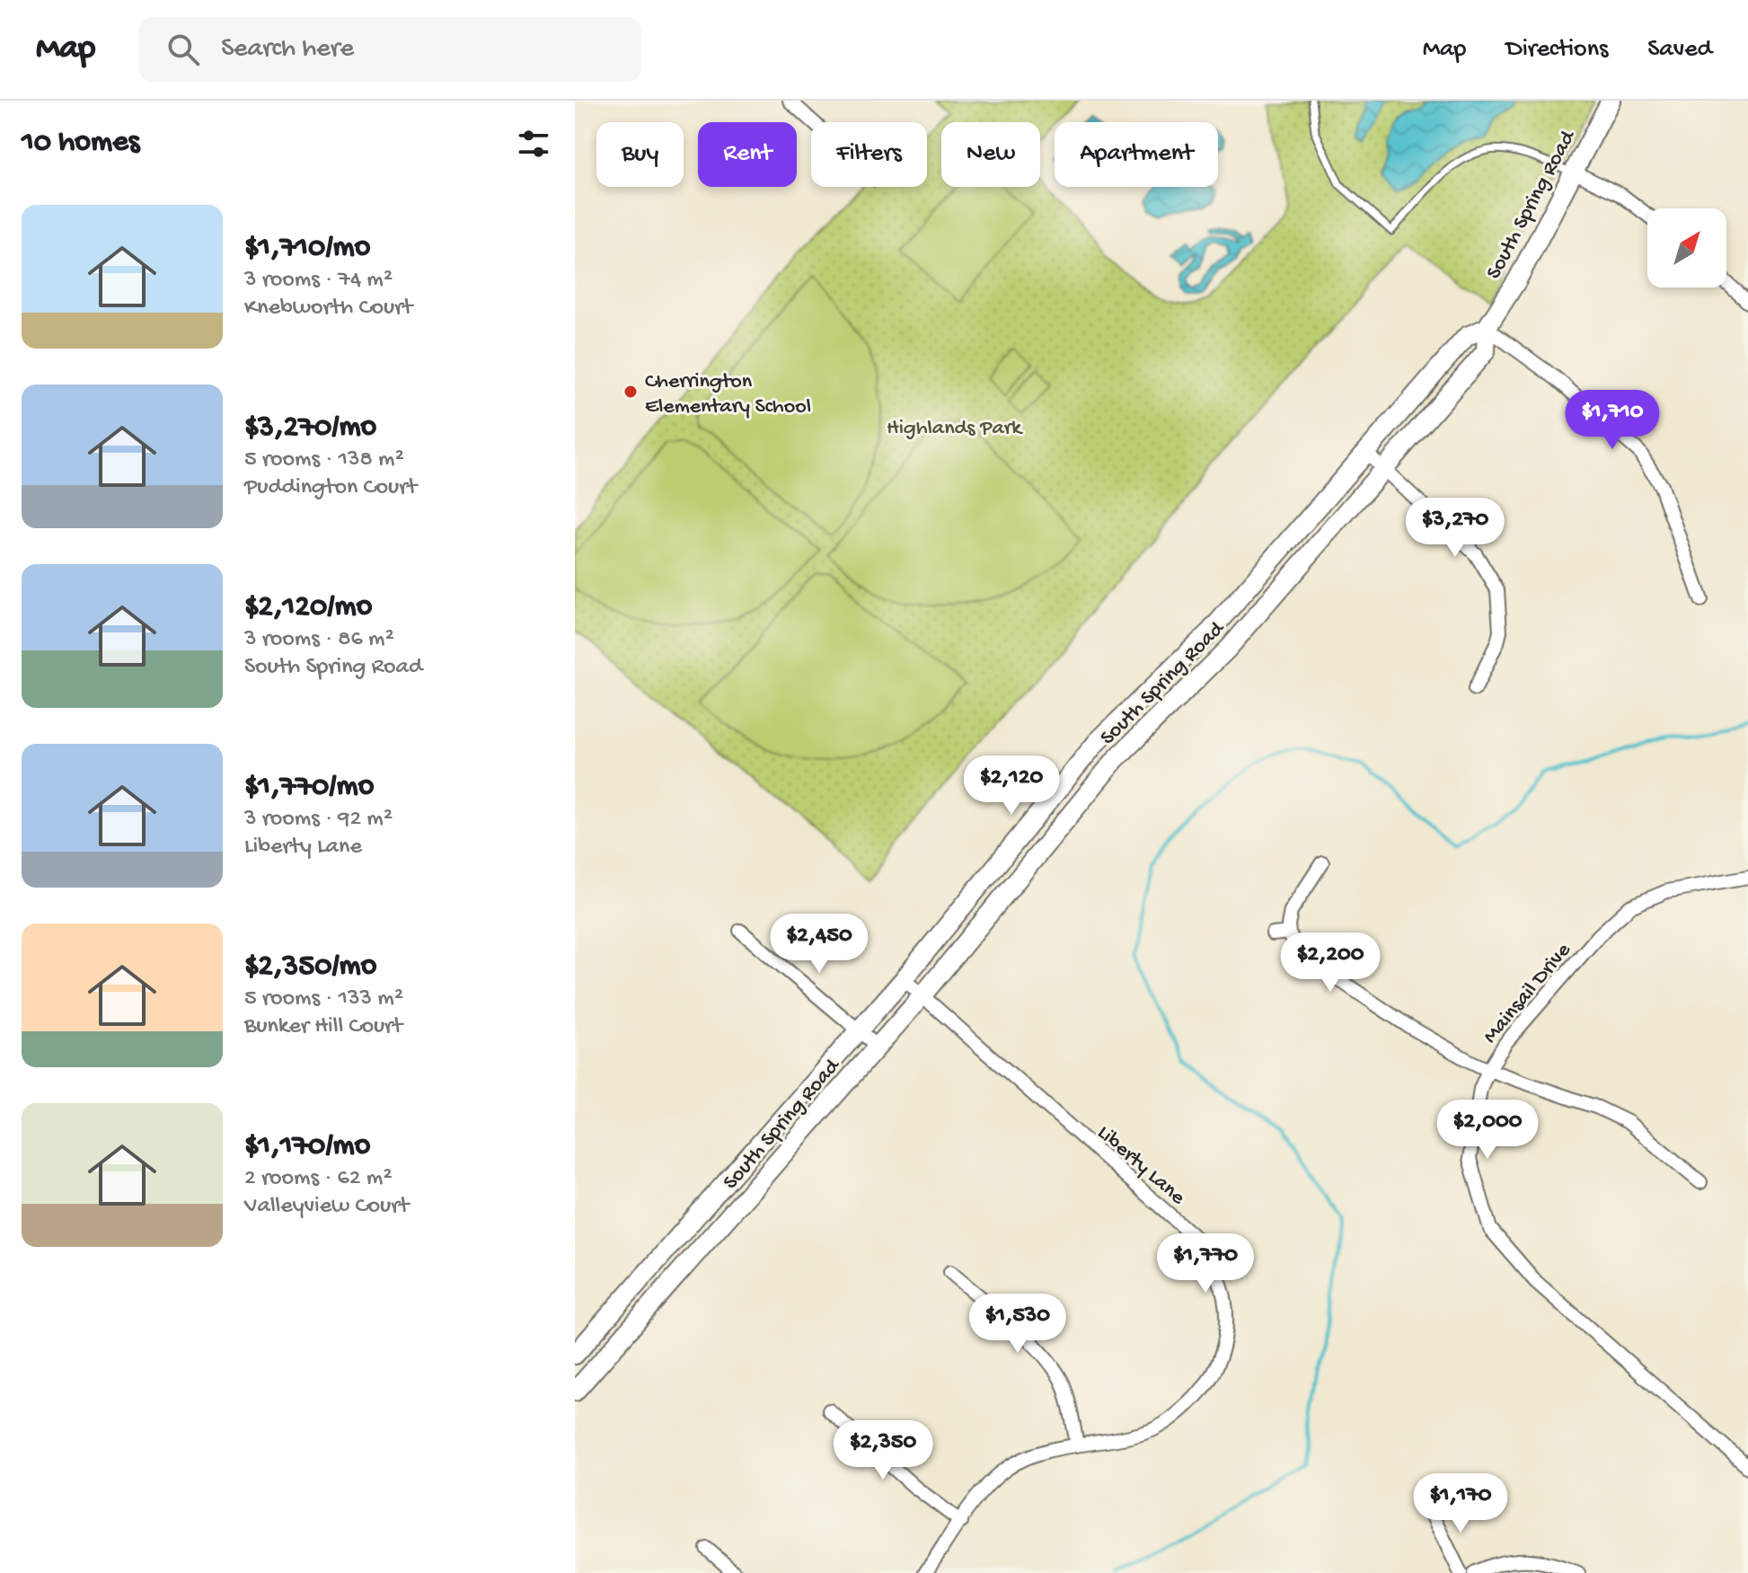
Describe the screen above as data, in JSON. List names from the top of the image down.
{
  "streets": {
    "main road": ["South Spring Road"],
    "street": ["Mainsail Drive", "Liberty Lane"]
  },
  "crossings": [
    ["South Spring Road", "Liberty Lane"]
  ],
  "parks": ["Highlands Park"],
  "places": ["Cherrington Elementary School"],
  "north": "top right",
  "page": {
    "header": "Map",
    "search": "Search here",
    "nav": ["Map", "Directions", "Saved"],
    "heading": "10 homes",
    "chip": [
      "Buy",
      "Rent",
      "Filters",
      "New",
      "Apartment"
    ],
    "list": [
      {
        "name": "$1,710/mo",
        "note": "3 rooms · 74 m² · Knebworth Court"
      },
      {
        "name": "$3,270/mo",
        "note": "5 rooms · 138 m² · Puddington Court"
      },
      {
        "name": "$2,120/mo",
        "note": "3 rooms · 86 m² · South Spring Road"
      },
      {
        "name": "$1,770/mo",
        "note": "3 rooms · 92 m² · Liberty Lane"
      },
      {
        "name": "$2,350/mo",
        "note": "5 rooms · 133 m² · Bunker Hill Court"
      },
      {
        "name": "$1,170/mo",
        "note": "2 rooms · 62 m² · Valleyview Court"
      }
    ],
    "price": [
      "$1,710",
      "$3,270",
      "$2,120",
      "$2,450",
      "$2,200",
      "$2,000",
      "$1,770",
      "$1,530",
      "$2,350",
      "$1,170"
    ]
  }
}
